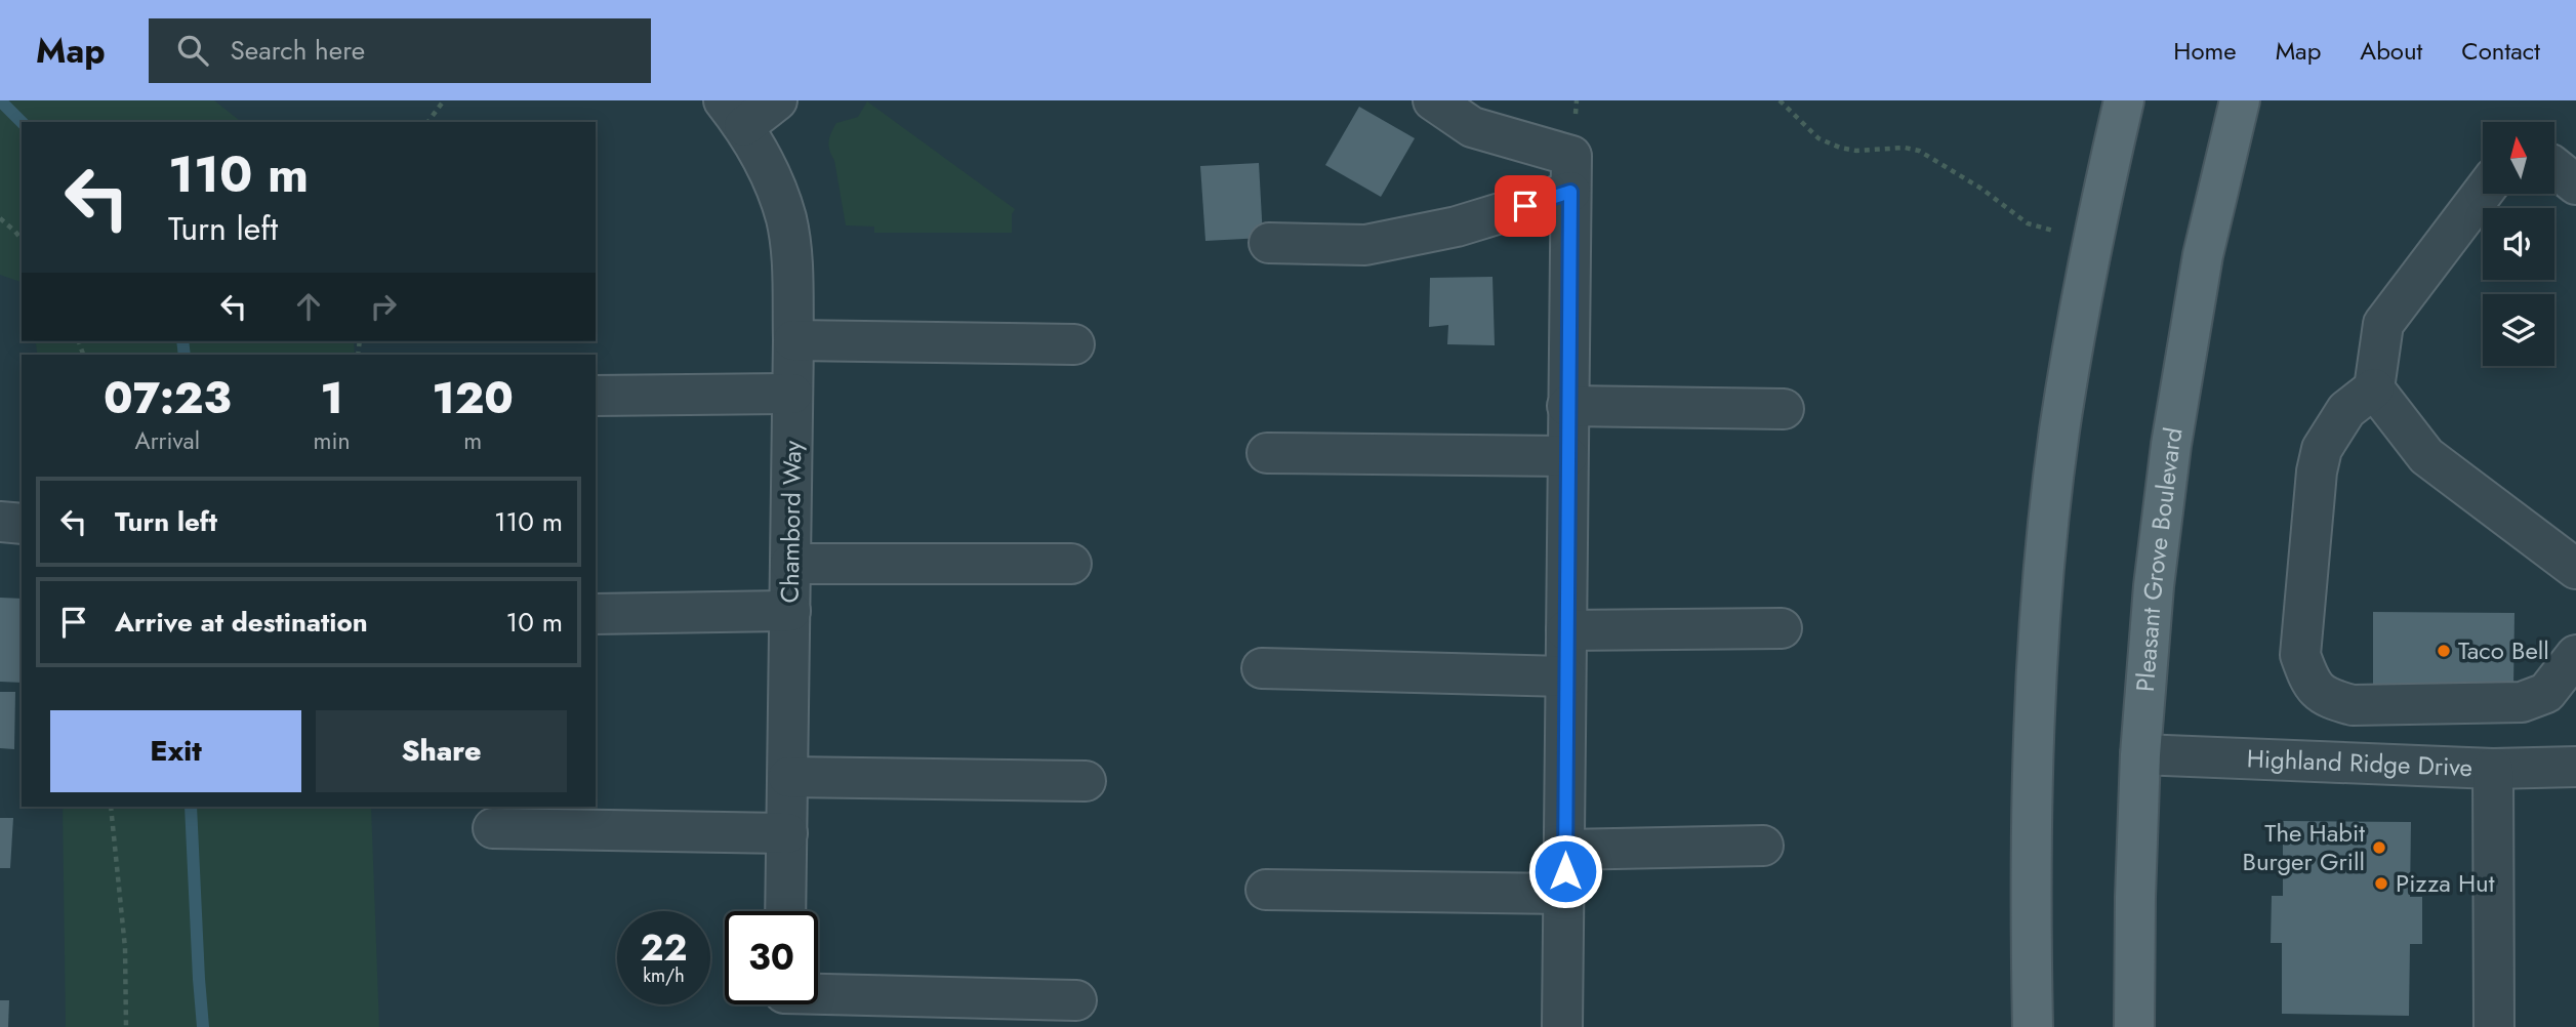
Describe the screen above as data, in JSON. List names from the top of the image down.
{
  "streets": {
    "main road": ["Pleasant Grove Boulevard"],
    "street": ["Chambord Way", "Highland Ridge Drive"]
  },
  "crossings": [
    ["Pleasant Grove Boulevard", "Highland Ridge Drive"]
  ],
  "places": ["Taco Bell", "The Habit Burger Grill", "Pizza Hut"],
  "north": "top",
  "page": {
    "header": "Map",
    "search": "Search here",
    "nav": [
      "Home",
      "Map",
      "About",
      "Contact"
    ],
    "turn": ["110 m", "Turn left"],
    "eta": [
      "07:23",
      "Arrival",
      "1",
      "min",
      "120",
      "m"
    ],
    "list": [
      {
        "name": "Turn left",
        "value": "110 m"
      },
      {
        "name": "Arrive at destination",
        "value": "10 m"
      }
    ],
    "buttons": ["Exit", "Share"],
    "speed": "22 km/h",
    "limit": "30"
  }
}
